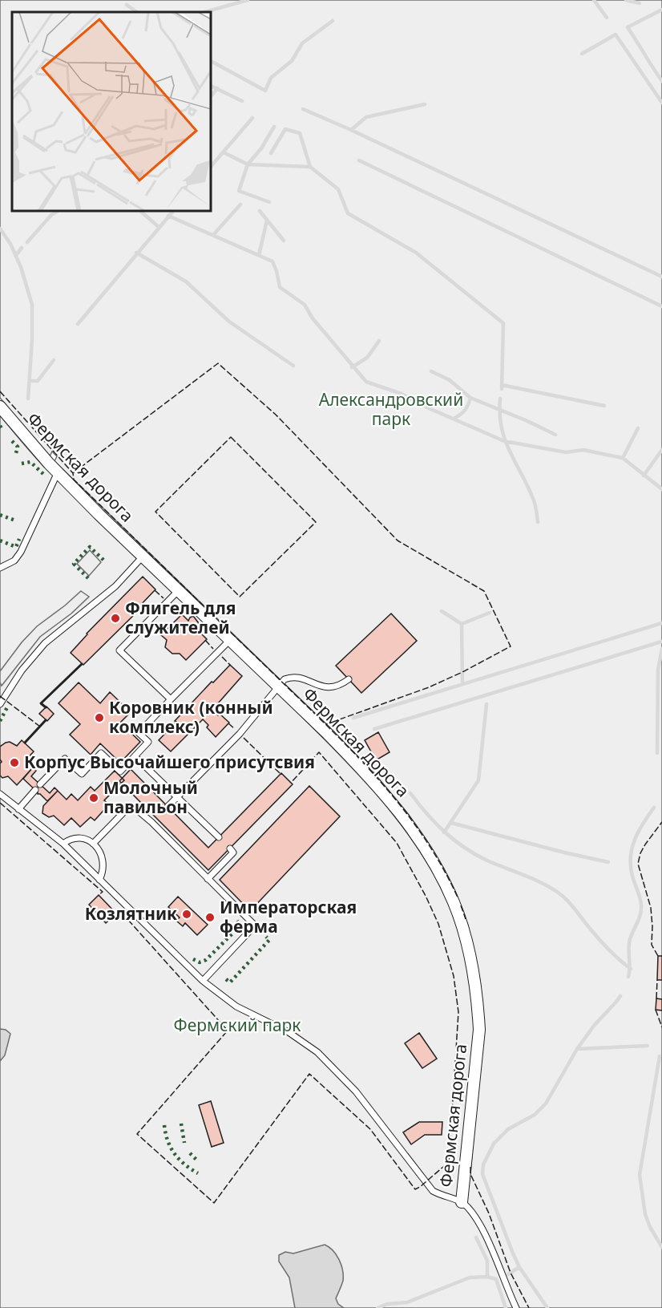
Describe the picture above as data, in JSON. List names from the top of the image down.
{
  "streets": {
    "street": ["Фермская дорога"]
  },
  "parks": ["Александровский парк", "Фермский парк"],
  "places": [
    "Флигель для служителей",
    "Коровник (конный комплекс)",
    "Корпус Высочайшего присутсвия",
    "Молочный павильон",
    "Козлятник",
    "Императорская ферма"
  ]
}
